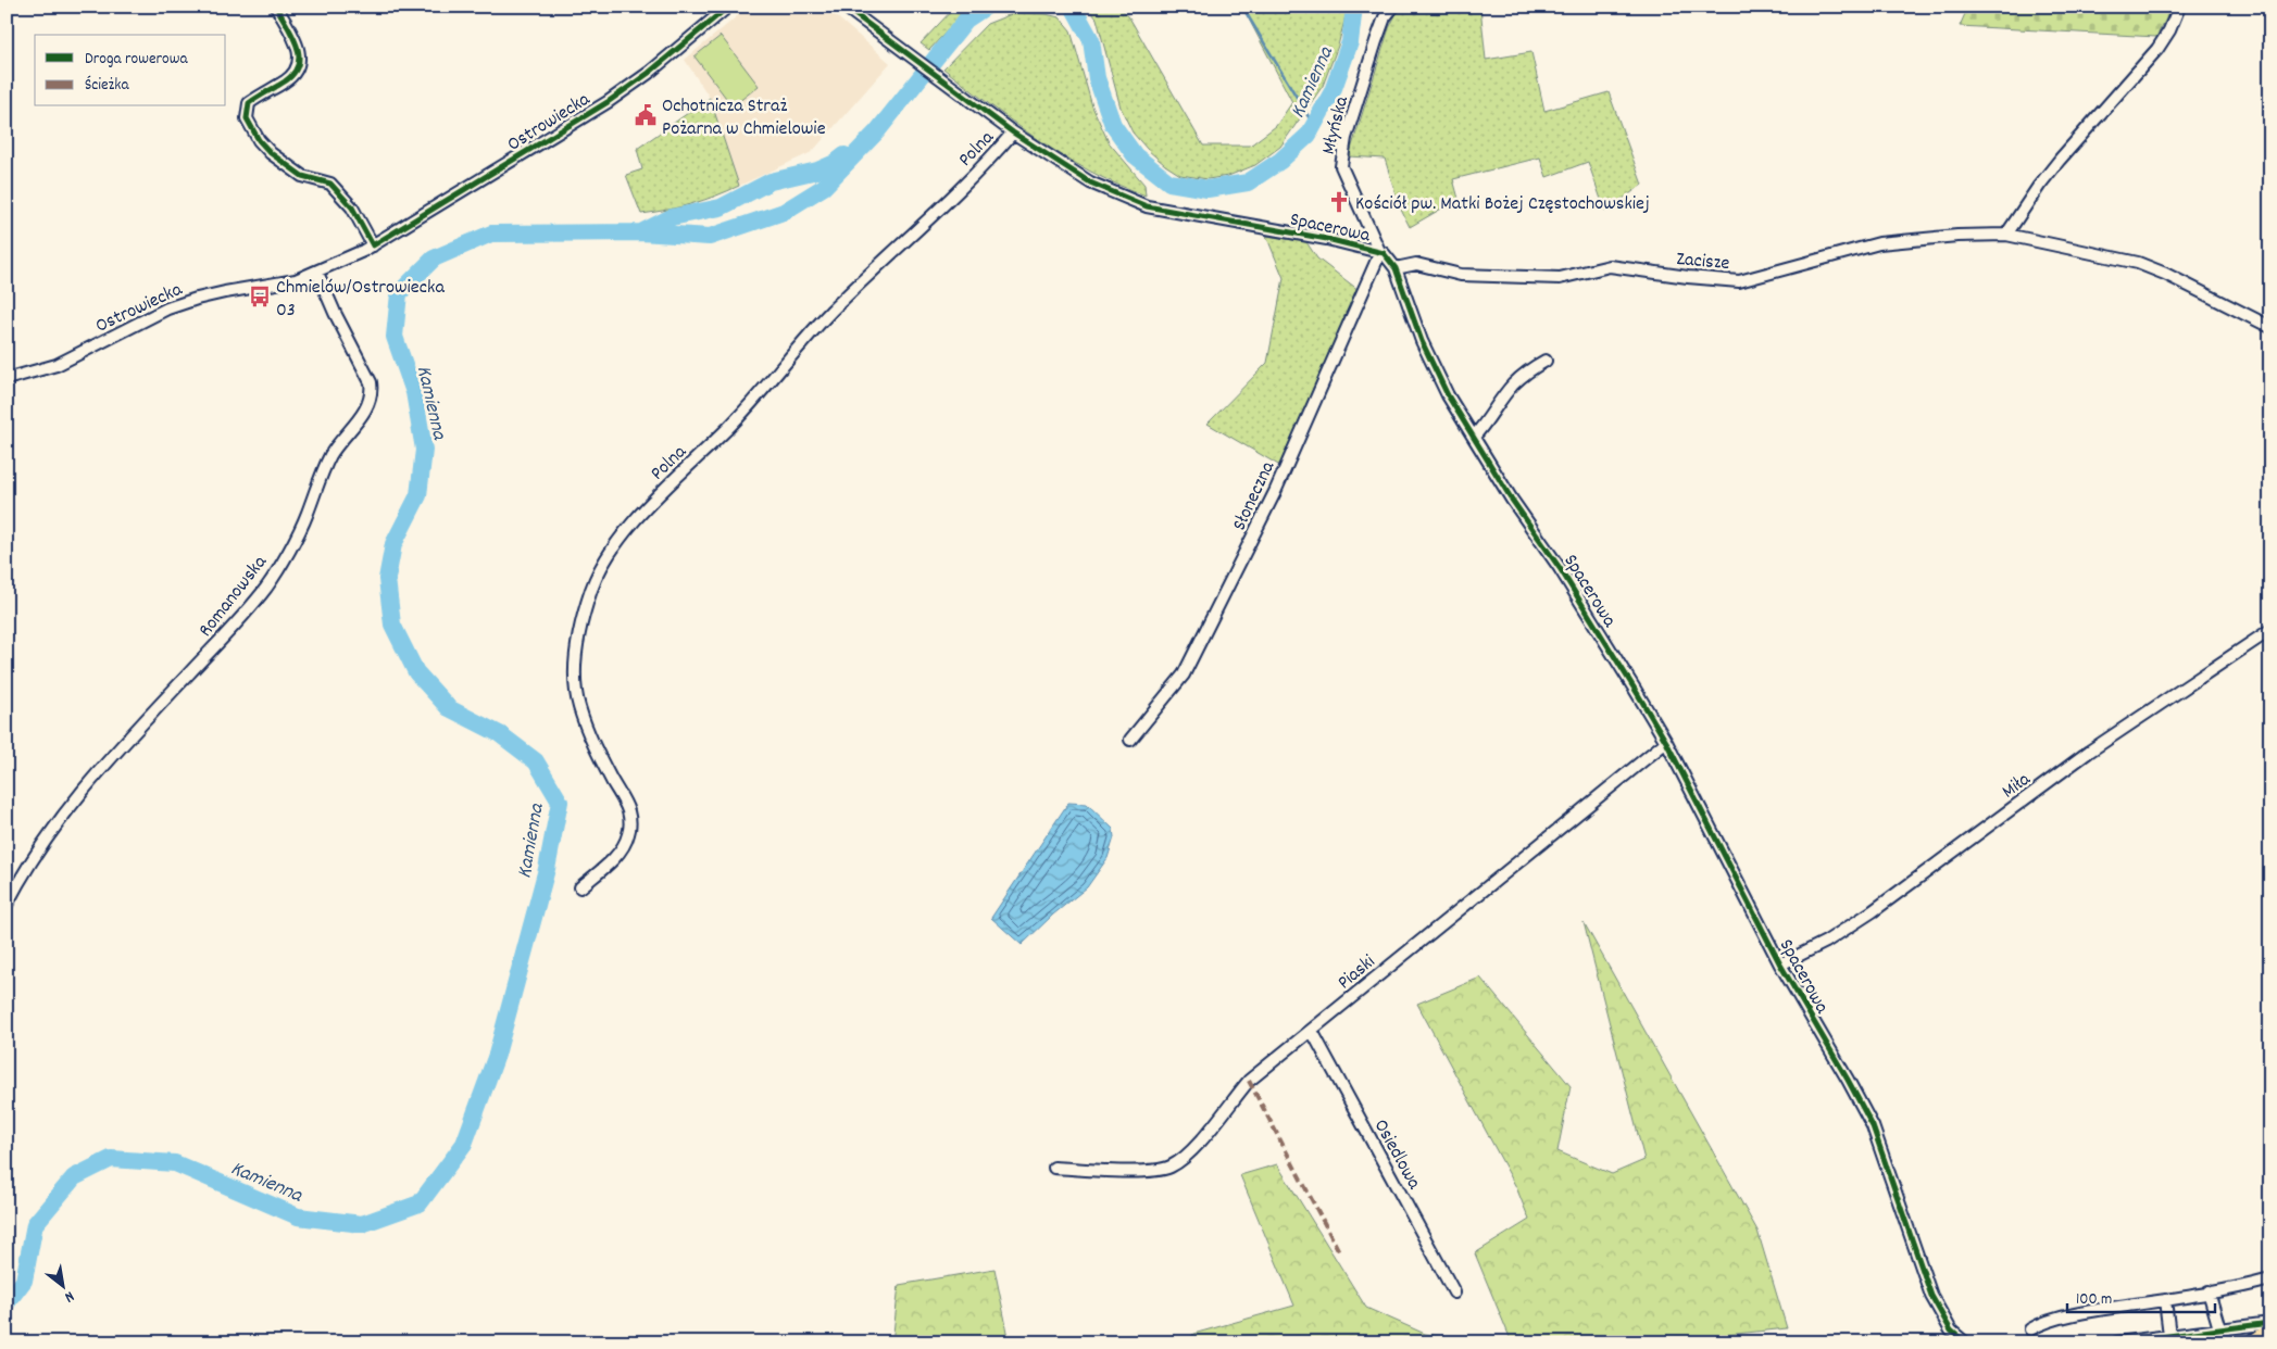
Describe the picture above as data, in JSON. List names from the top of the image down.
{
  "streets": {
    "street": [
      "Ostrowiecka",
      "Młyńska",
      "Polna",
      "Spacerowa",
      "Zacisze",
      "Słoneczna",
      "Romanowska",
      "Miła",
      "Piaski",
      "Osiedlowa"
    ]
  },
  "crossings": [
    ["Ostrowiecka", "Romanowska"],
    ["Młyńska", "Spacerowa"],
    ["Młyńska", "Słoneczna"],
    ["Polna", "Spacerowa"],
    ["Spacerowa", "Zacisze"],
    ["Spacerowa", "Słoneczna"],
    ["Spacerowa", "Miła"],
    ["Spacerowa", "Piaski"],
    ["Piaski", "Osiedlowa"]
  ],
  "water": ["Kamienna"],
  "places": {
    "public building": ["Ochotnicza Straż Pożarna w Chmielowie"],
    "church": ["Kościół pw. Matki Bożej Częstochowskiej"],
    "bus stop": ["Chmielów/Ostrowiecka 03"]
  },
  "legend": ["Droga rowerowa", "Ścieżka"],
  "scale_bar": "100 m",
  "north": "bottom right"
}
